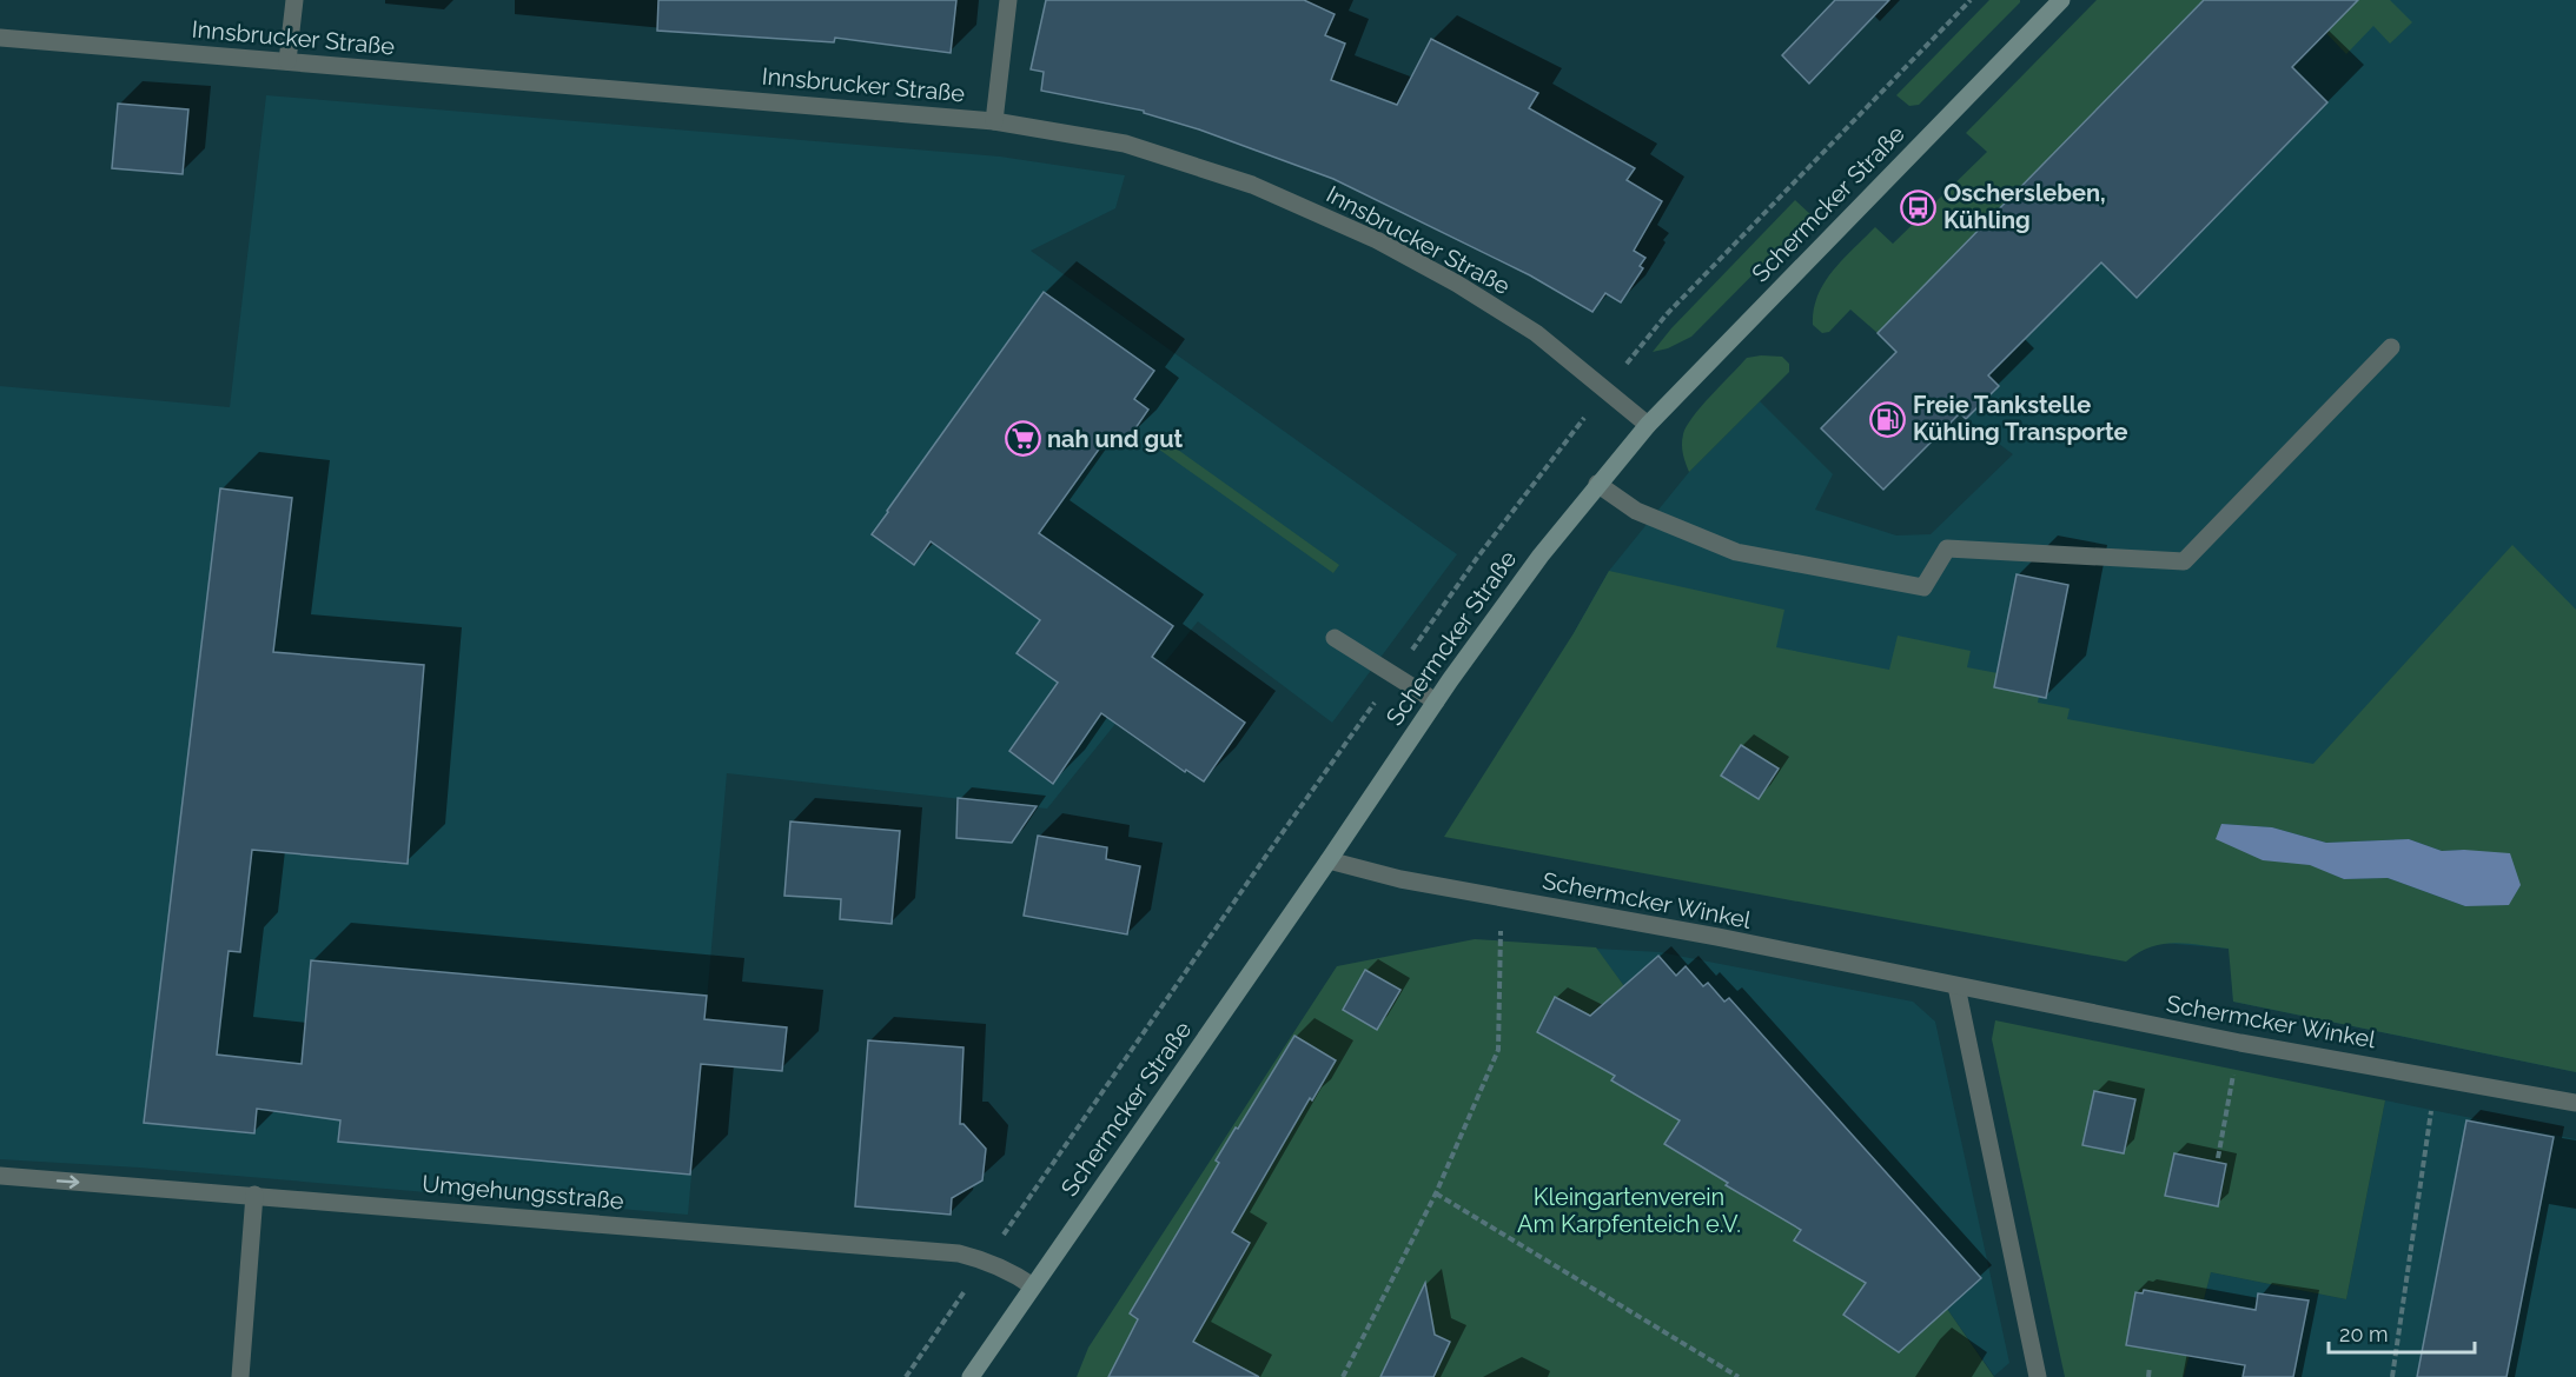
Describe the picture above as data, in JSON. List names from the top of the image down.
{
  "streets": {
    "main road": ["Schermcker Straße"],
    "street": ["Innsbrucker Straße", "Schermcker Winkel", "Umgehungsstraße"]
  },
  "crossings": [
    ["Innsbrucker Straße", "Schermcker Straße"],
    ["Schermcker Straße", "Schermcker Winkel"],
    ["Schermcker Straße", "Umgehungsstraße"]
  ],
  "parks": ["Kleingartenverein Am Karpfenteich e.V."],
  "places": {
    "bus stop": ["Oschersleben, Kühling"],
    "fuel station": ["Freie Tankstelle Kühling Transporte"],
    "supermarket": ["nah und gut"]
  },
  "scale_bar": "20 m"
}
